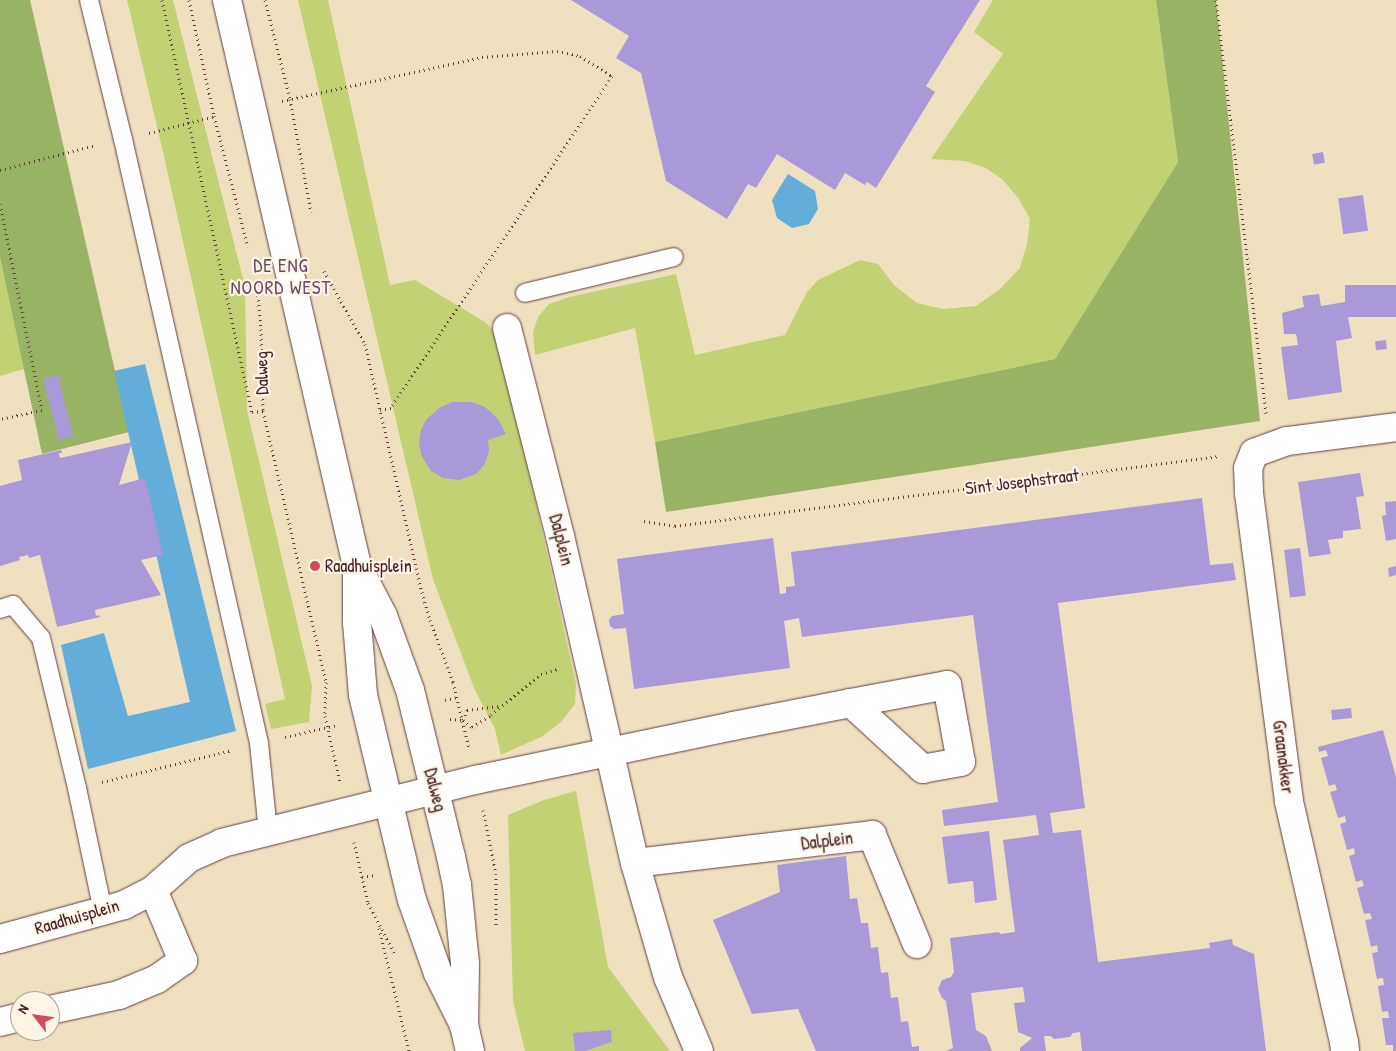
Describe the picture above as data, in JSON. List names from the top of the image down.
{
  "streets": {
    "street": [
      "Dalweg",
      "Dalplein",
      "Graanakker",
      "Raadhuisplein"
    ],
    "path": ["Sint Josephstraat"]
  },
  "crossings": [
    ["Dalweg", "Raadhuisplein"],
    ["Sint Josephstraat", "Graanakker"]
  ],
  "districts": ["DE ENG NOORD WEST"],
  "places": ["Raadhuisplein"],
  "north": "top left"
}
